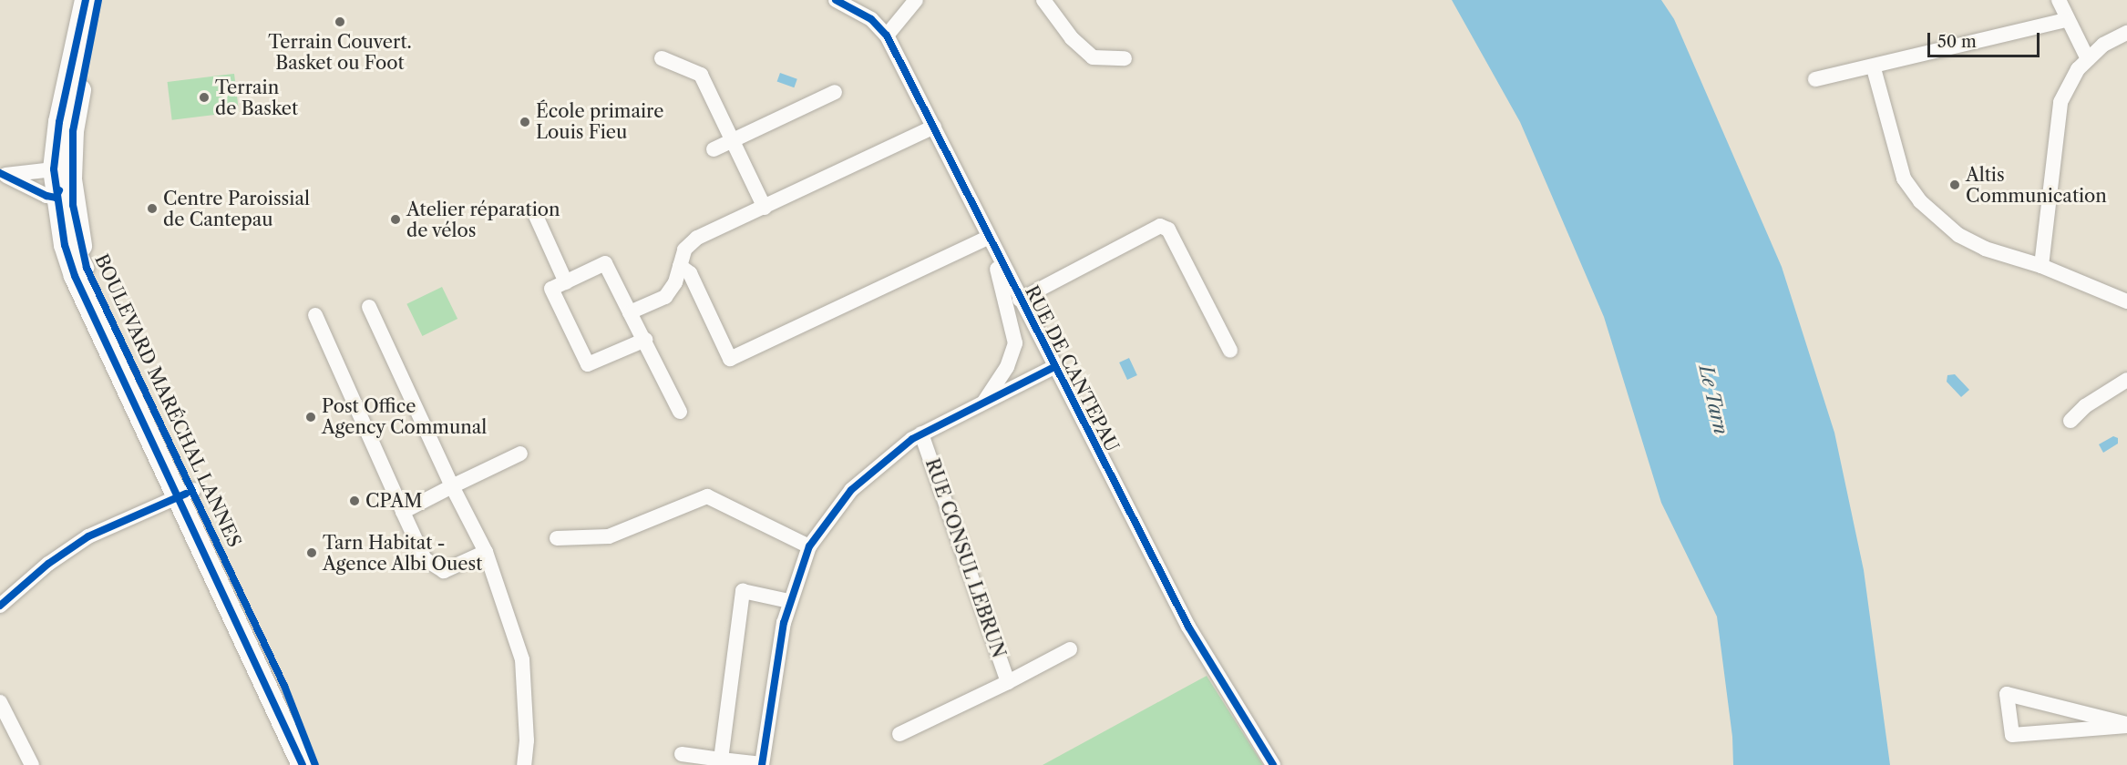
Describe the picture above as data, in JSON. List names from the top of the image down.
{
  "streets": {
    "main road": ["BOULEVARD MARÉCHAL LANNES"],
    "street": ["RUE DE CANTEPAU", "RUE CONSUL LEBRUN"]
  },
  "water": ["Le Tarn"],
  "places": [
    "Terrain Couvert. Basket ou Foot",
    "Terrain de Basket",
    "École primaire Louis Fieu",
    "Altis Communication",
    "Centre Paroissial de Cantepau",
    "Atelier réparation de vélos",
    "Post Office Agency Communal",
    "CPAM",
    "Tarn Habitat - Agence Albi Ouest"
  ],
  "scale_bar": "50 m"
}
